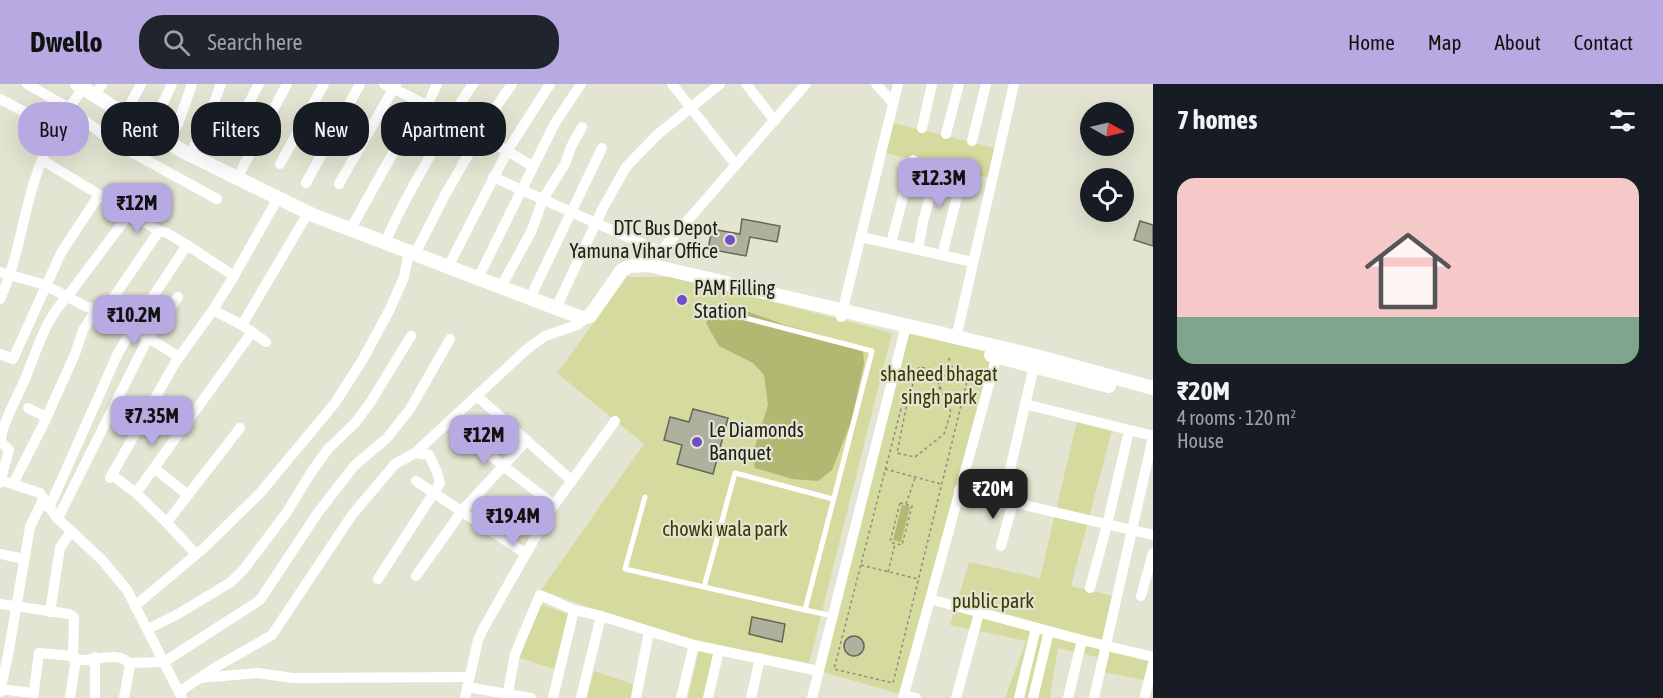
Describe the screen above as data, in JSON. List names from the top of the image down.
{
  "parks": ["shaheed bhagat singh park", "chowki wala park", "public park"],
  "places": ["DTC Bus Depot Yamuna Vihar Office", "PAM Filling Station", "Le Diamonds Banquet"],
  "north": "right",
  "page": {
    "header": "Dwello",
    "search": "Search here",
    "nav": [
      "Home",
      "Map",
      "About",
      "Contact"
    ],
    "heading": "7 homes",
    "chip": [
      "Buy",
      "Rent",
      "Filters",
      "New",
      "Apartment"
    ],
    "list": [
      {
        "name": "₹20M",
        "note": "4 rooms · 120 m² · House"
      }
    ],
    "price": [
      "₹12.3M",
      "₹12M",
      "₹10.2M",
      "₹7.35M",
      "₹12M",
      "₹20M",
      "₹19.4M"
    ]
  }
}
